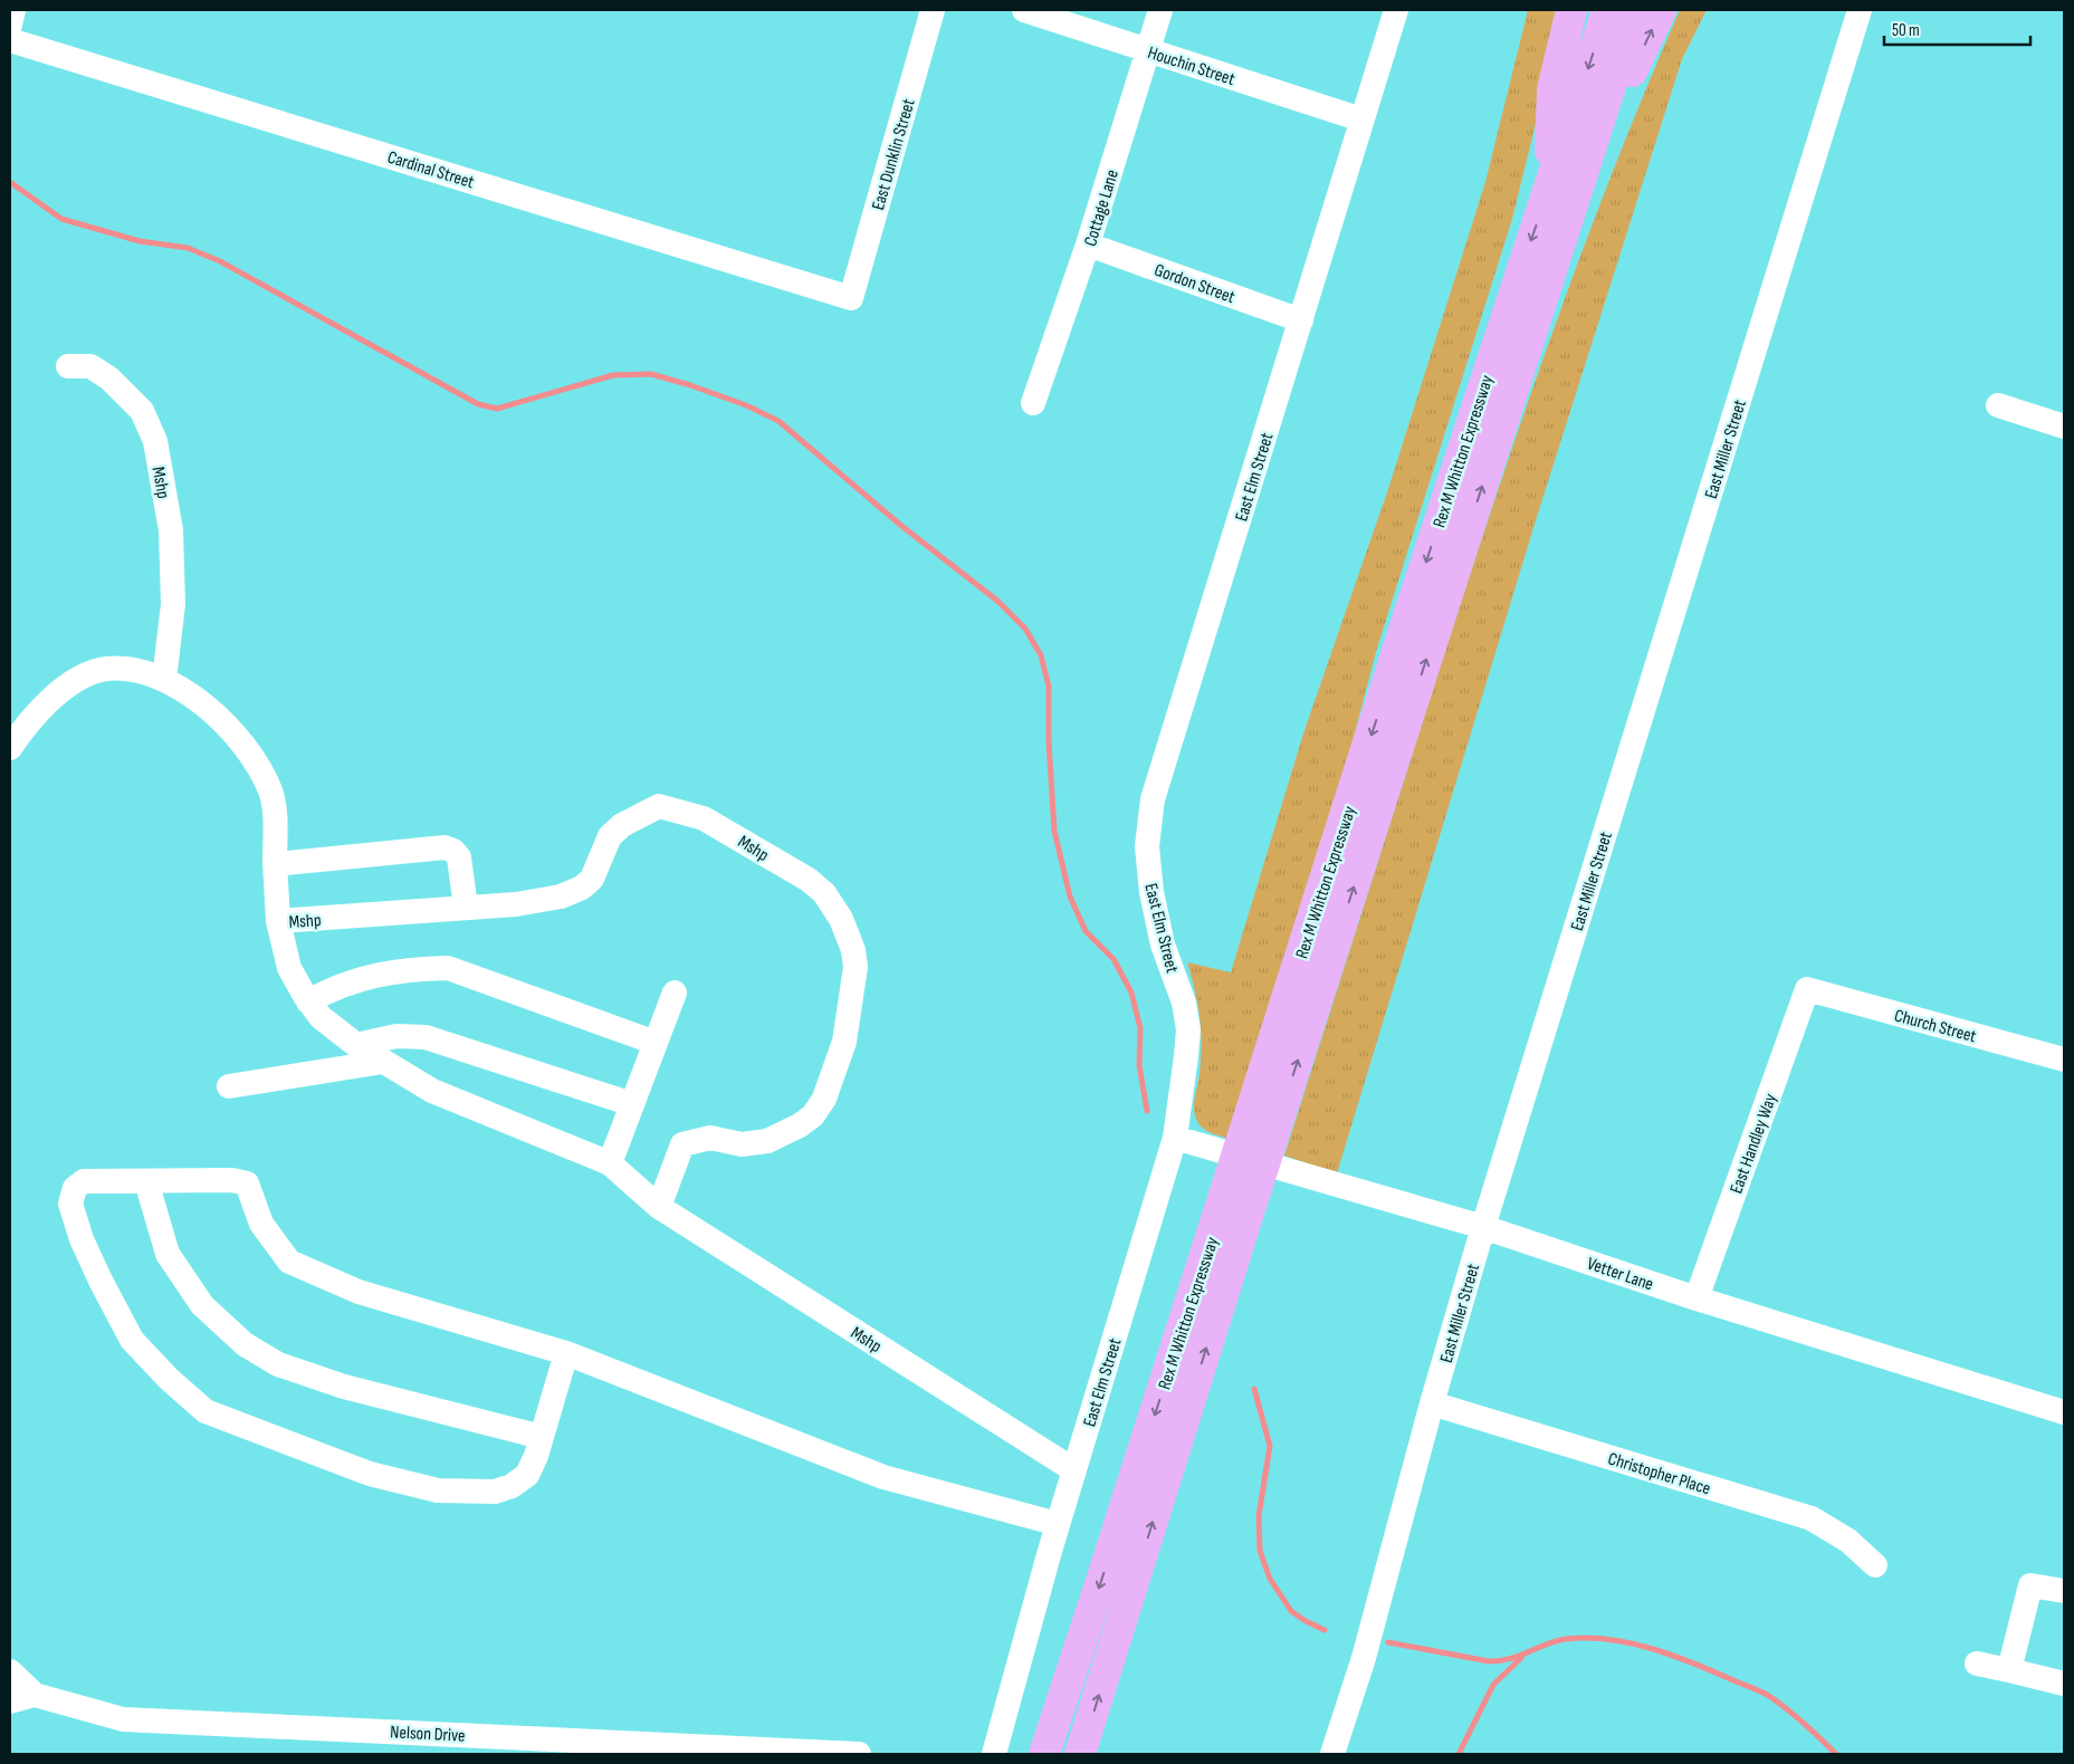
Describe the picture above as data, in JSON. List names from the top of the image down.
{
  "streets": {
    "highway": ["Rex M Whitton Expressway"],
    "street": [
      "Houchin Street",
      "East Dunklin Street",
      "Cardinal Street",
      "Cottage Lane",
      "Gordon Street",
      "East Miller Street",
      "East Elm Street",
      "Mshp",
      "Church Street",
      "East Handley Way",
      "Vetter Lane",
      "Christopher Place",
      "Nelson Drive"
    ]
  },
  "crossings": [
    ["Houchin Street", "Cottage Lane"],
    ["Houchin Street", "East Elm Street"],
    ["East Dunklin Street", "Cardinal Street"],
    ["Cottage Lane", "Gordon Street"],
    ["Gordon Street", "East Elm Street"],
    ["East Miller Street", "Vetter Lane"],
    ["East Miller Street", "Christopher Place"],
    ["East Elm Street", "Mshp"],
    ["East Elm Street", "Vetter Lane"],
    ["Church Street", "East Handley Way"],
    ["East Handley Way", "Vetter Lane"]
  ],
  "scale_bar": "50 m"
}
